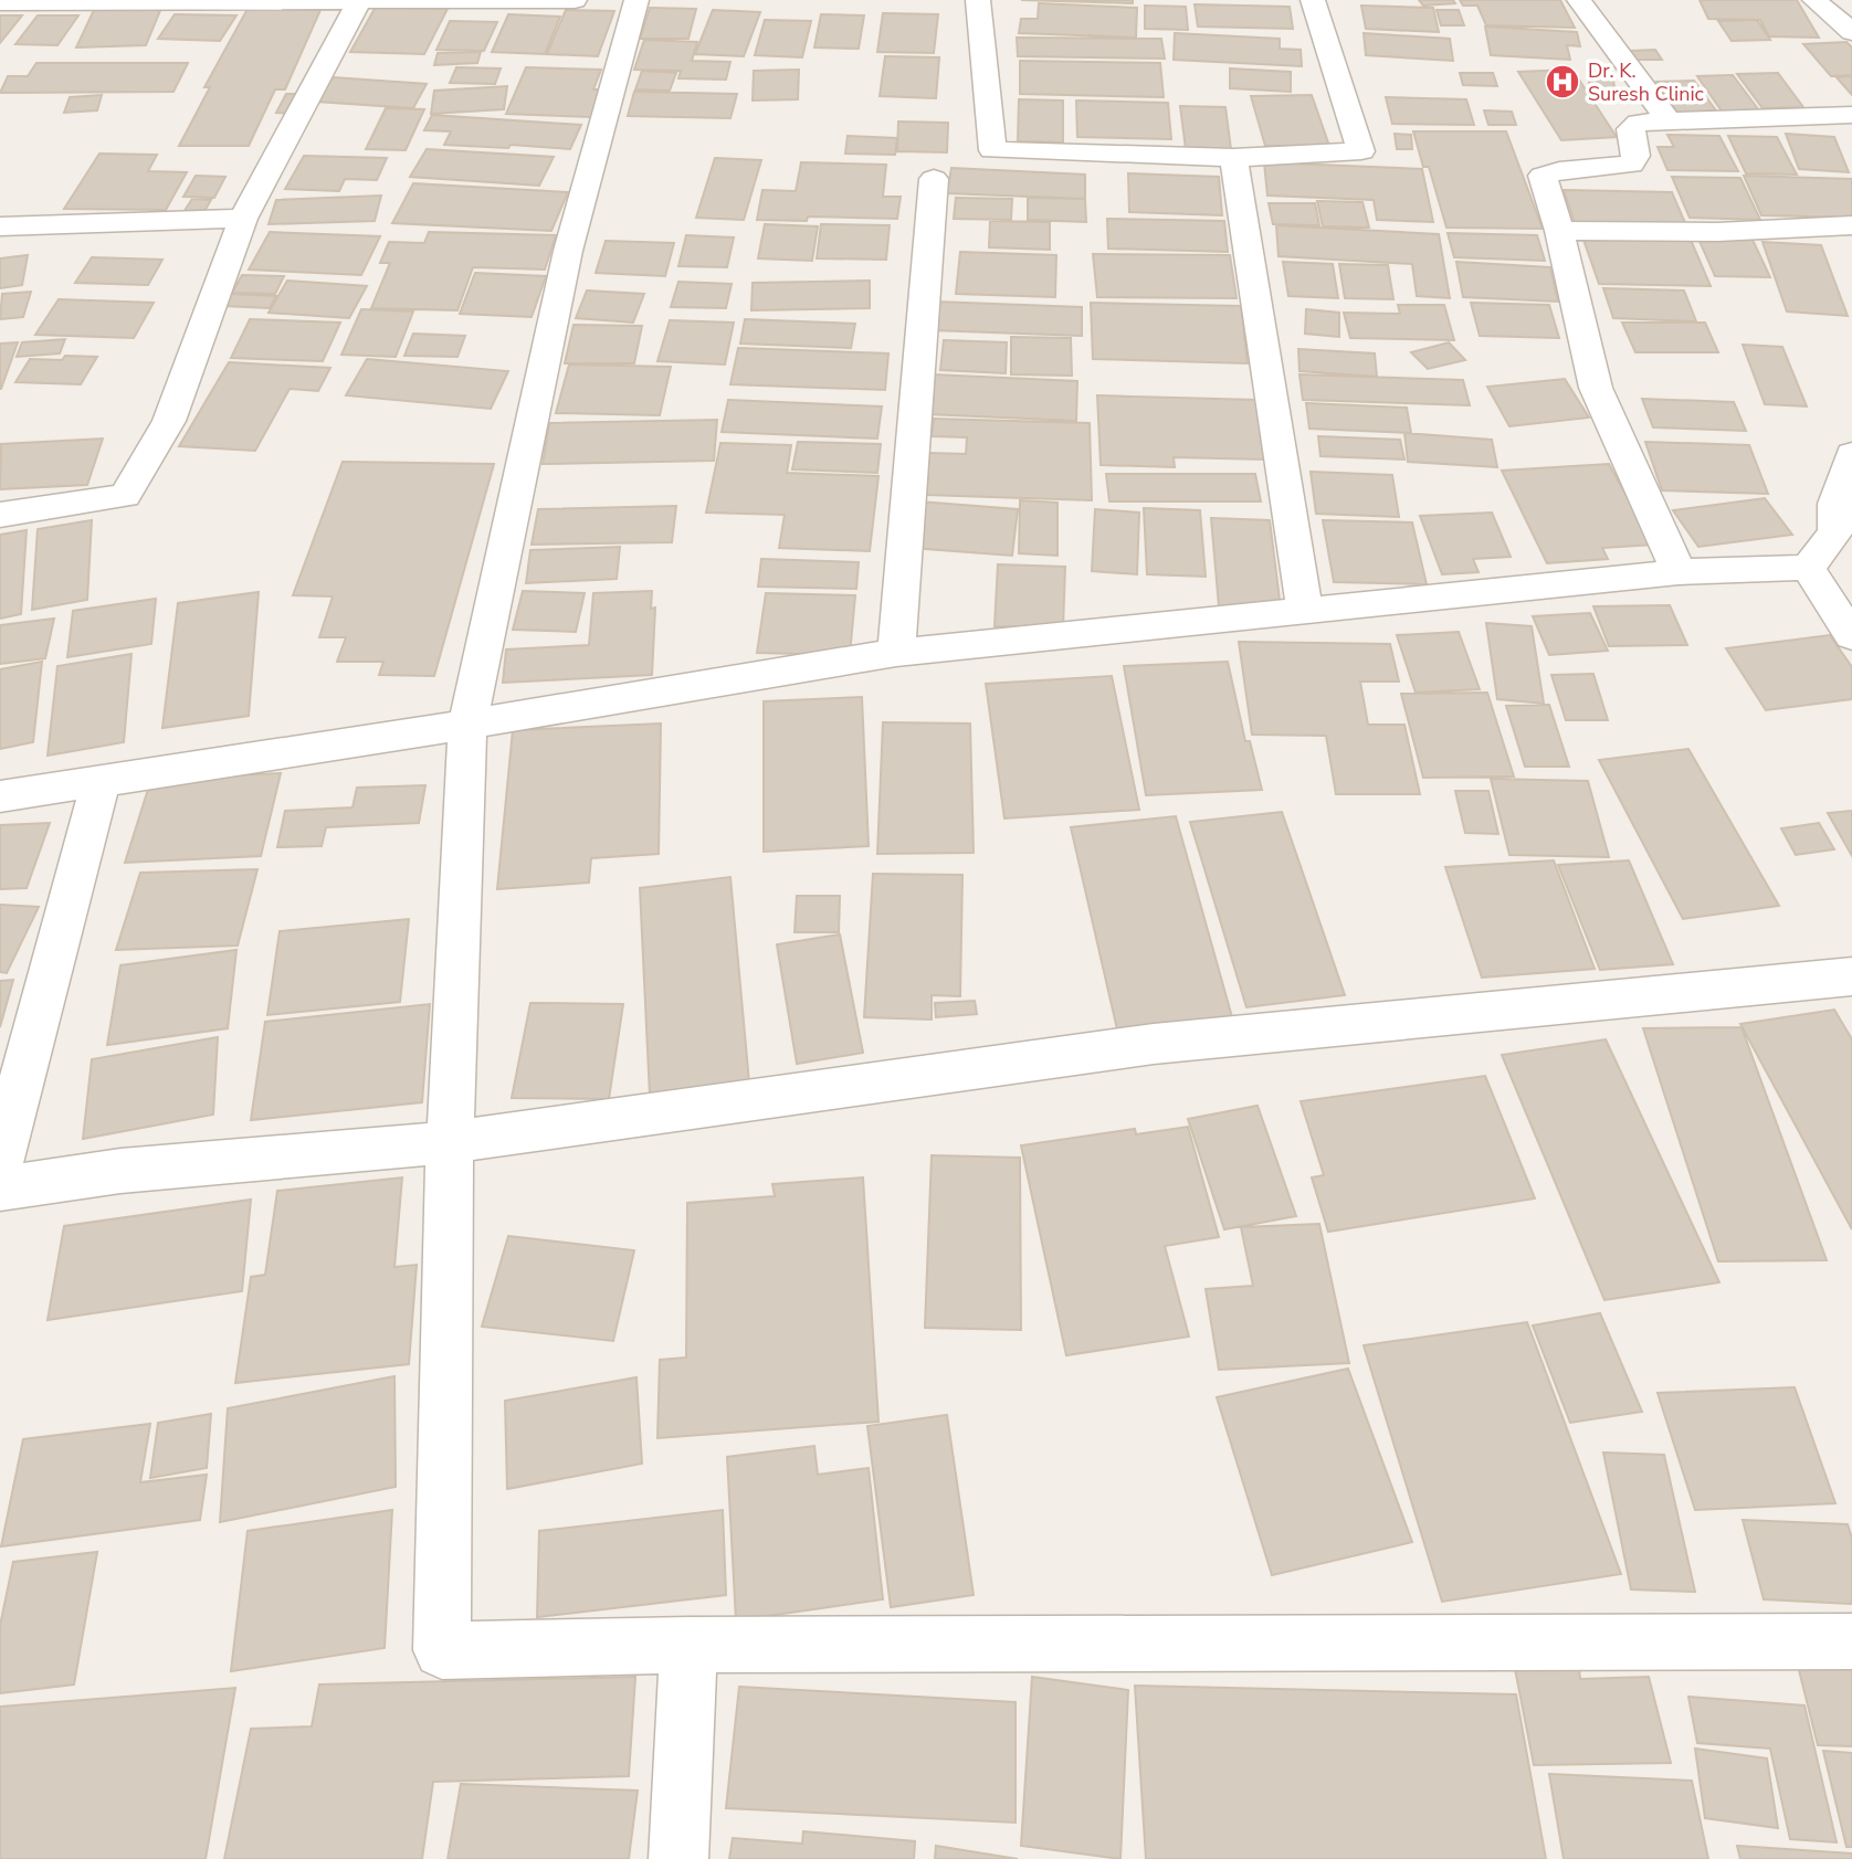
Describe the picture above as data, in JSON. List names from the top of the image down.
{
  "places": {
    "hospital": ["Dr. K. Suresh Clinic"]
  }
}
